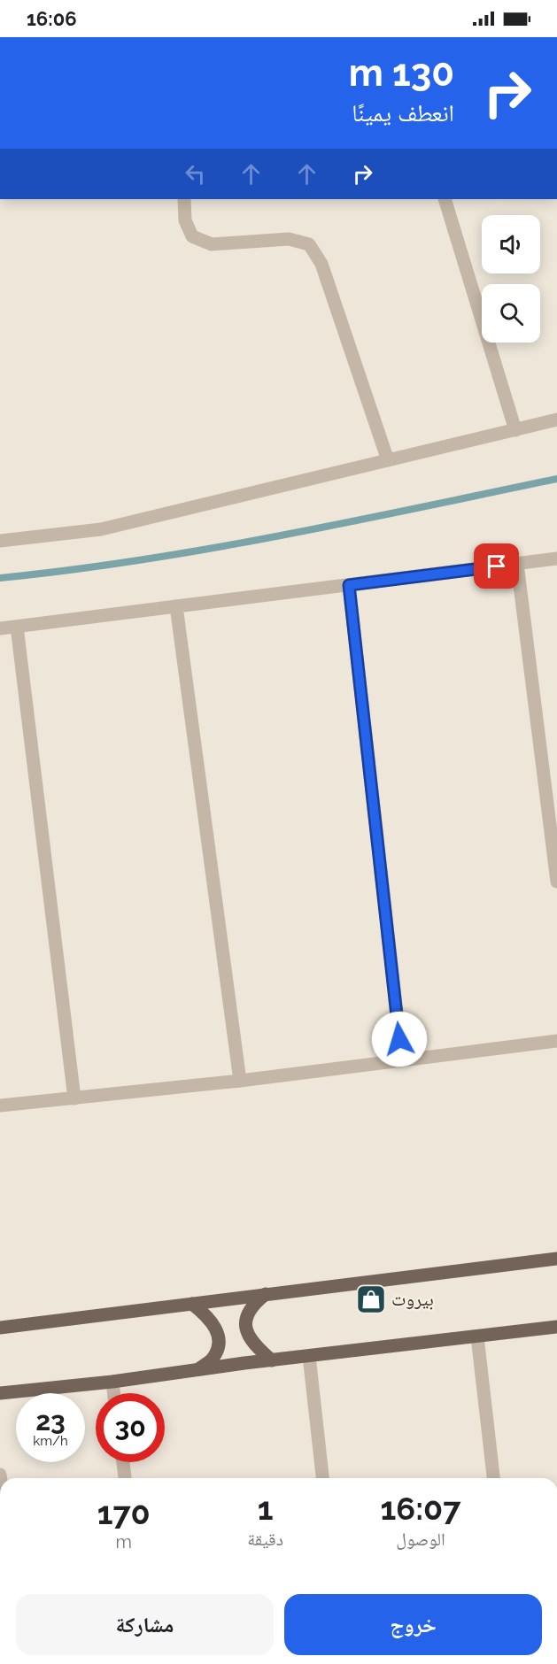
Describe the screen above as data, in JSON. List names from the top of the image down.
{
  "places": {
    "shop": ["بيروت"]
  },
  "page": {
    "status": "16:06",
    "turn": ["130 m", "انعطف يمينًا"],
    "speed": "23 km/h",
    "limit": "30",
    "eta": [
      "16:07",
      "الوصول",
      "1",
      "دقيقة",
      "170",
      "m"
    ],
    "buttons": ["خروج", "مشاركة"]
  }
}
